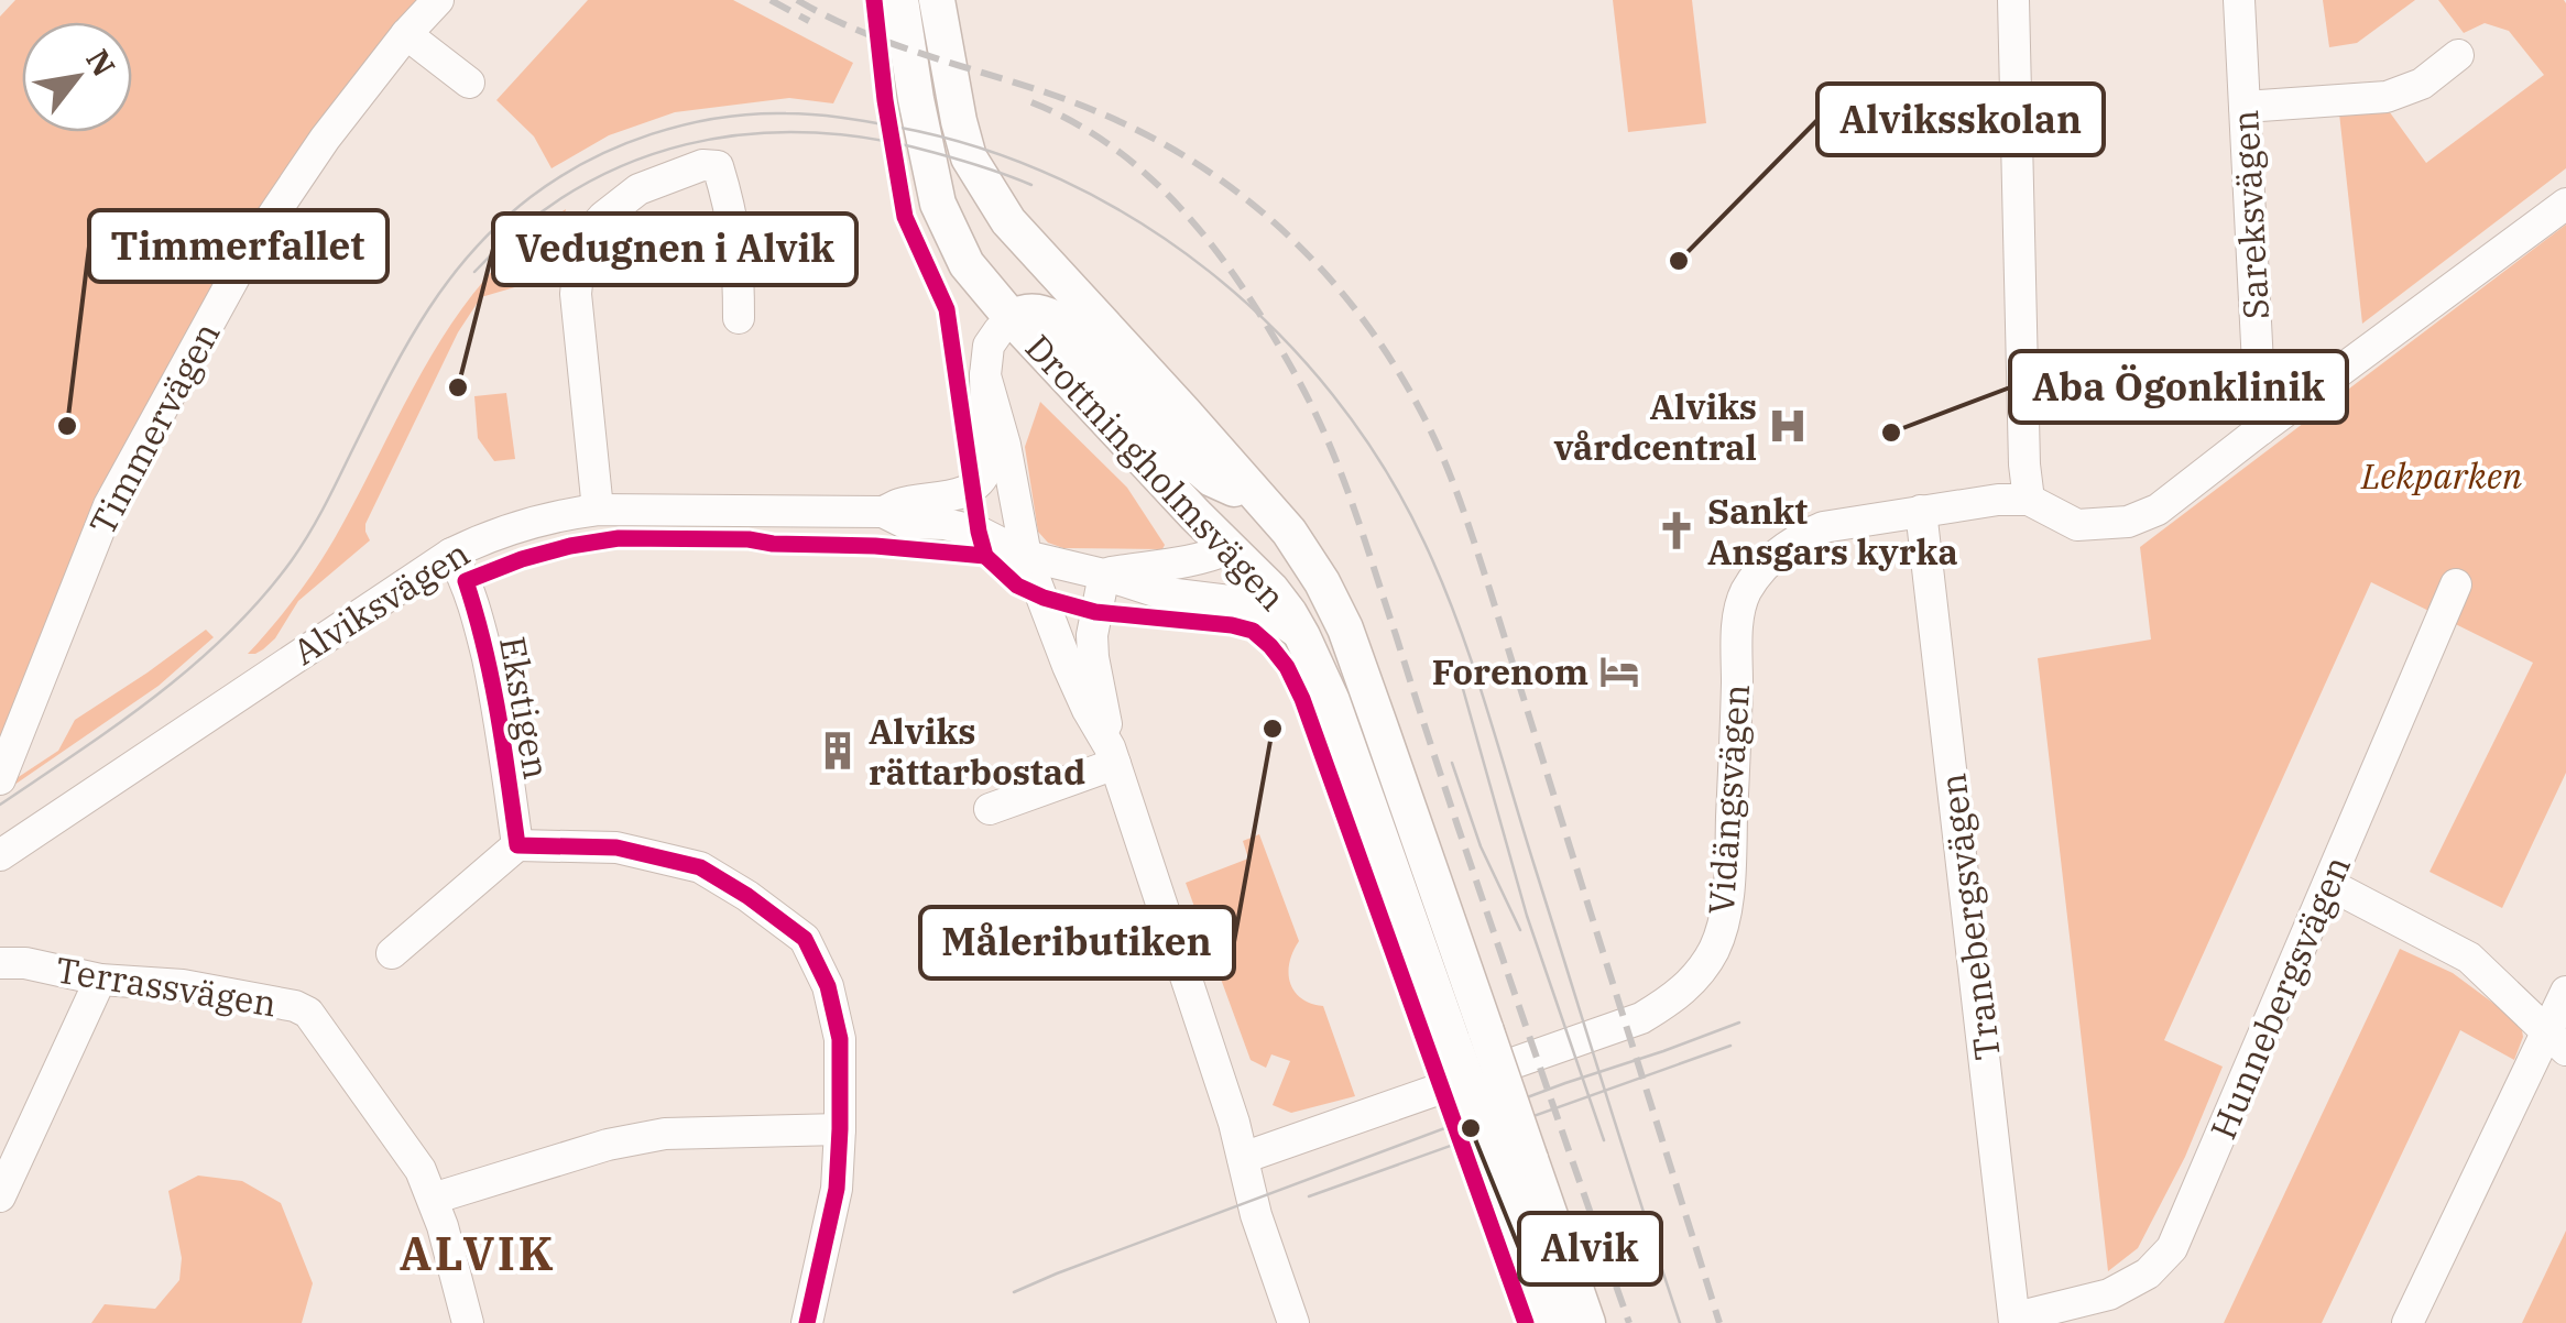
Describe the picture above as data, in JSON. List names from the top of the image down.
{
  "streets": {
    "main road": ["Drottningholmsvägen"],
    "street": [
      "Sareksvägen",
      "Timmervägen",
      "Alviksvägen",
      "Ekstigen",
      "Vidängsvägen",
      "Tranebergsvägen",
      "Terrassvägen",
      "Hunnebergsvägen"
    ]
  },
  "crossings": [
    ["Drottningholmsvägen", "Alviksvägen"],
    ["Alviksvägen", "Ekstigen"],
    ["Vidängsvägen", "Tranebergsvägen"],
    ["Tranebergsvägen", "Hunnebergsvägen"]
  ],
  "districts": ["ALVIK"],
  "parks": ["Lekparken"],
  "places": {
    "other": [
      "Alviksskolan",
      "Vedugnen i Alvik",
      "Timmerfallet",
      "Aba Ögonklinik",
      "Måleributiken",
      "Alvik"
    ],
    "hospital": ["Alviks vårdcentral"],
    "church": ["Sankt Ansgars kyrka"],
    "hotel": ["Forenom"],
    "building": ["Alviks rättarbostad"]
  },
  "north": "top right"
}
